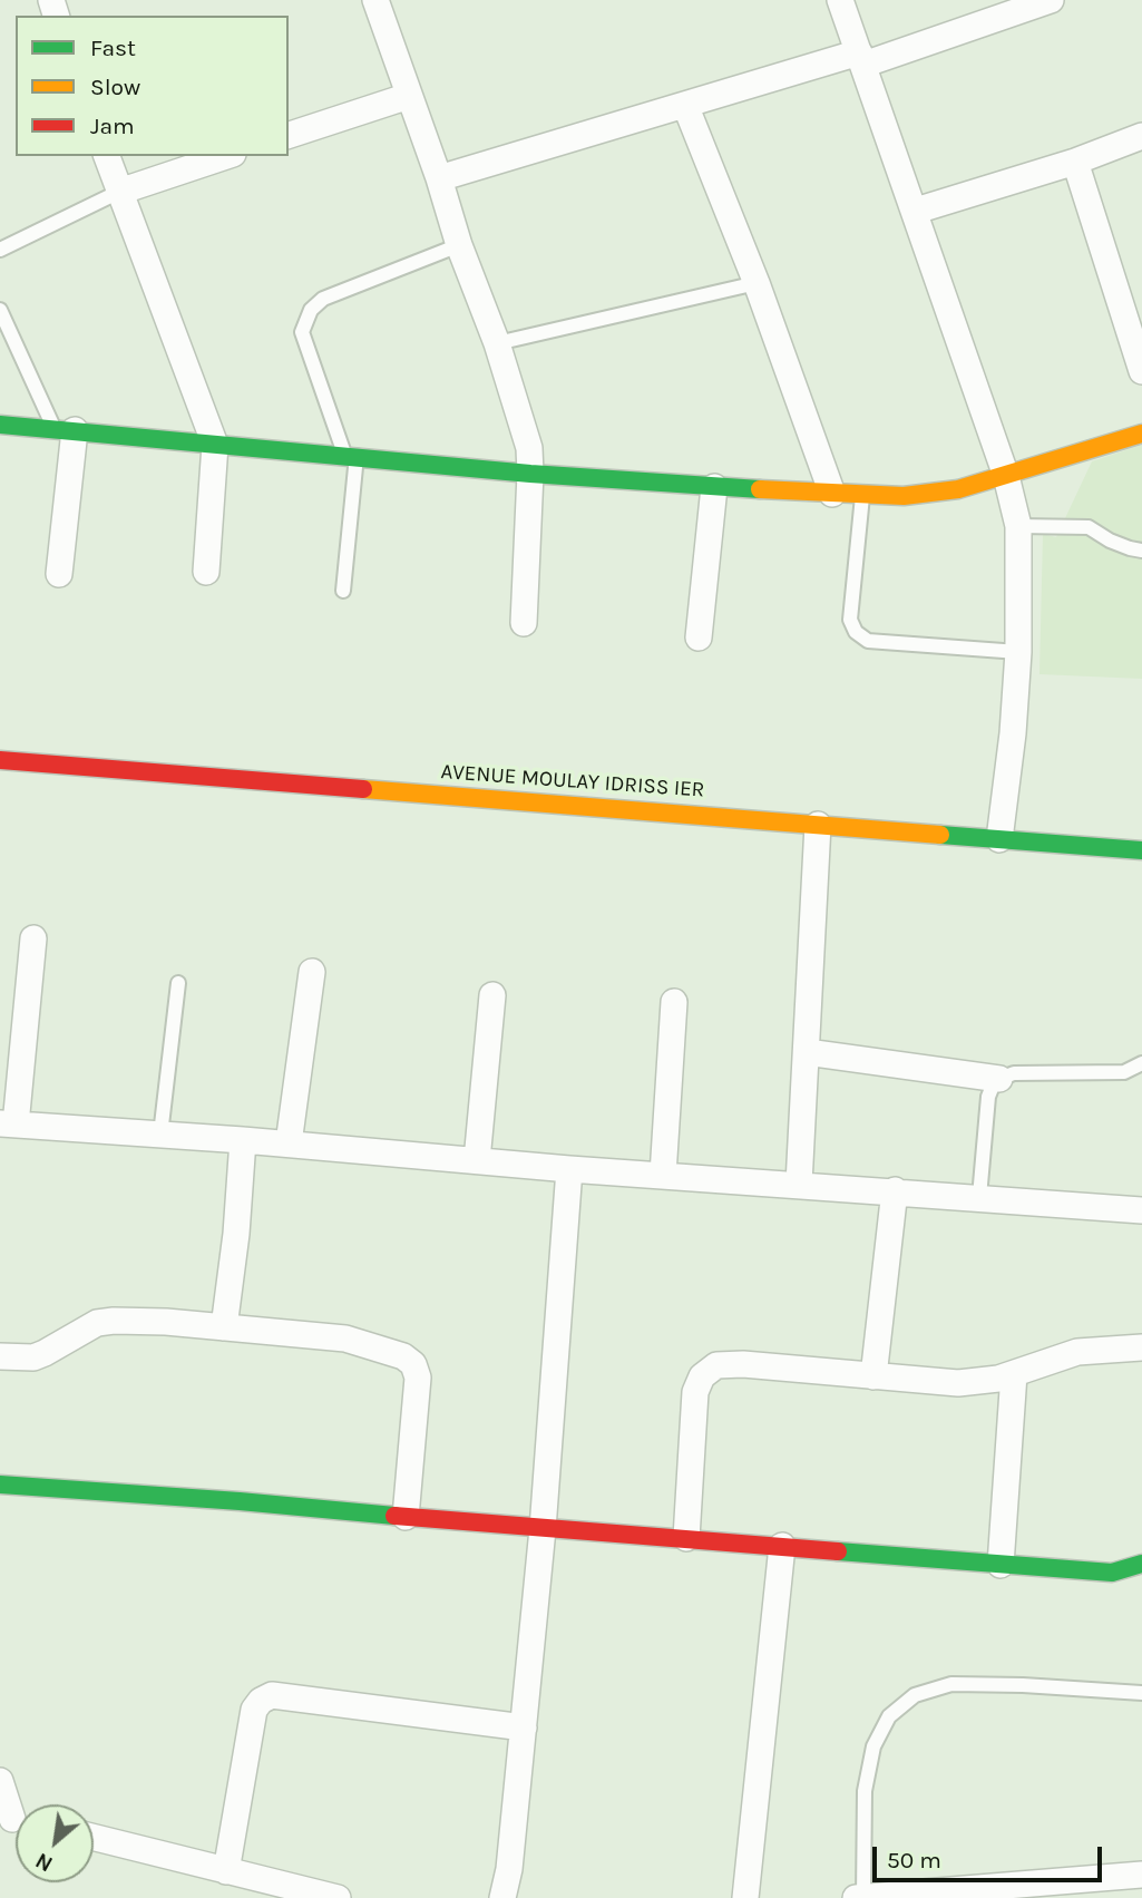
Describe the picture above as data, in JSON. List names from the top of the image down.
{
  "streets": {
    "street": ["AVENUE MOULAY IDRISS IER"]
  },
  "legend": ["Fast", "Slow", "Jam"],
  "scale_bar": "50 m",
  "north": "bottom left"
}
